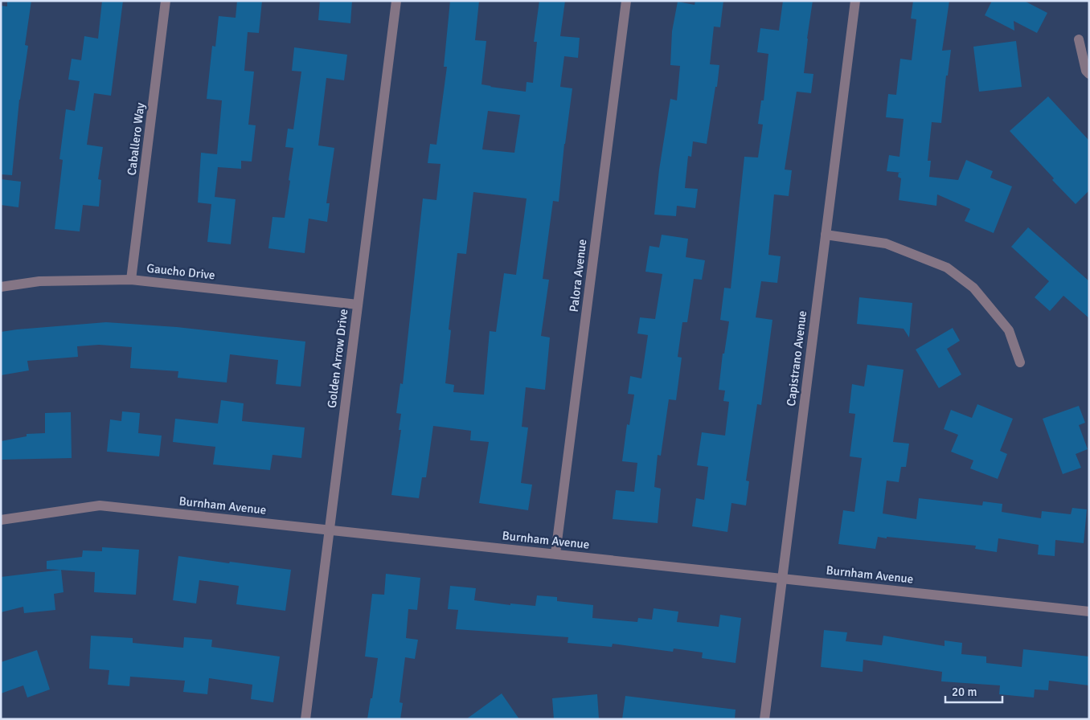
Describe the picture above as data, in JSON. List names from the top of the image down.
{
  "streets": {
    "street": [
      "Caballero Way",
      "Gaucho Drive",
      "Palora Avenue",
      "Golden Arrow Drive",
      "Capistrano Avenue",
      "Burnham Avenue"
    ]
  },
  "crossings": [
    ["Caballero Way", "Gaucho Drive"],
    ["Gaucho Drive", "Golden Arrow Drive"],
    ["Palora Avenue", "Burnham Avenue"],
    ["Golden Arrow Drive", "Burnham Avenue"],
    ["Capistrano Avenue", "Burnham Avenue"]
  ],
  "scale_bar": "20 m"
}
